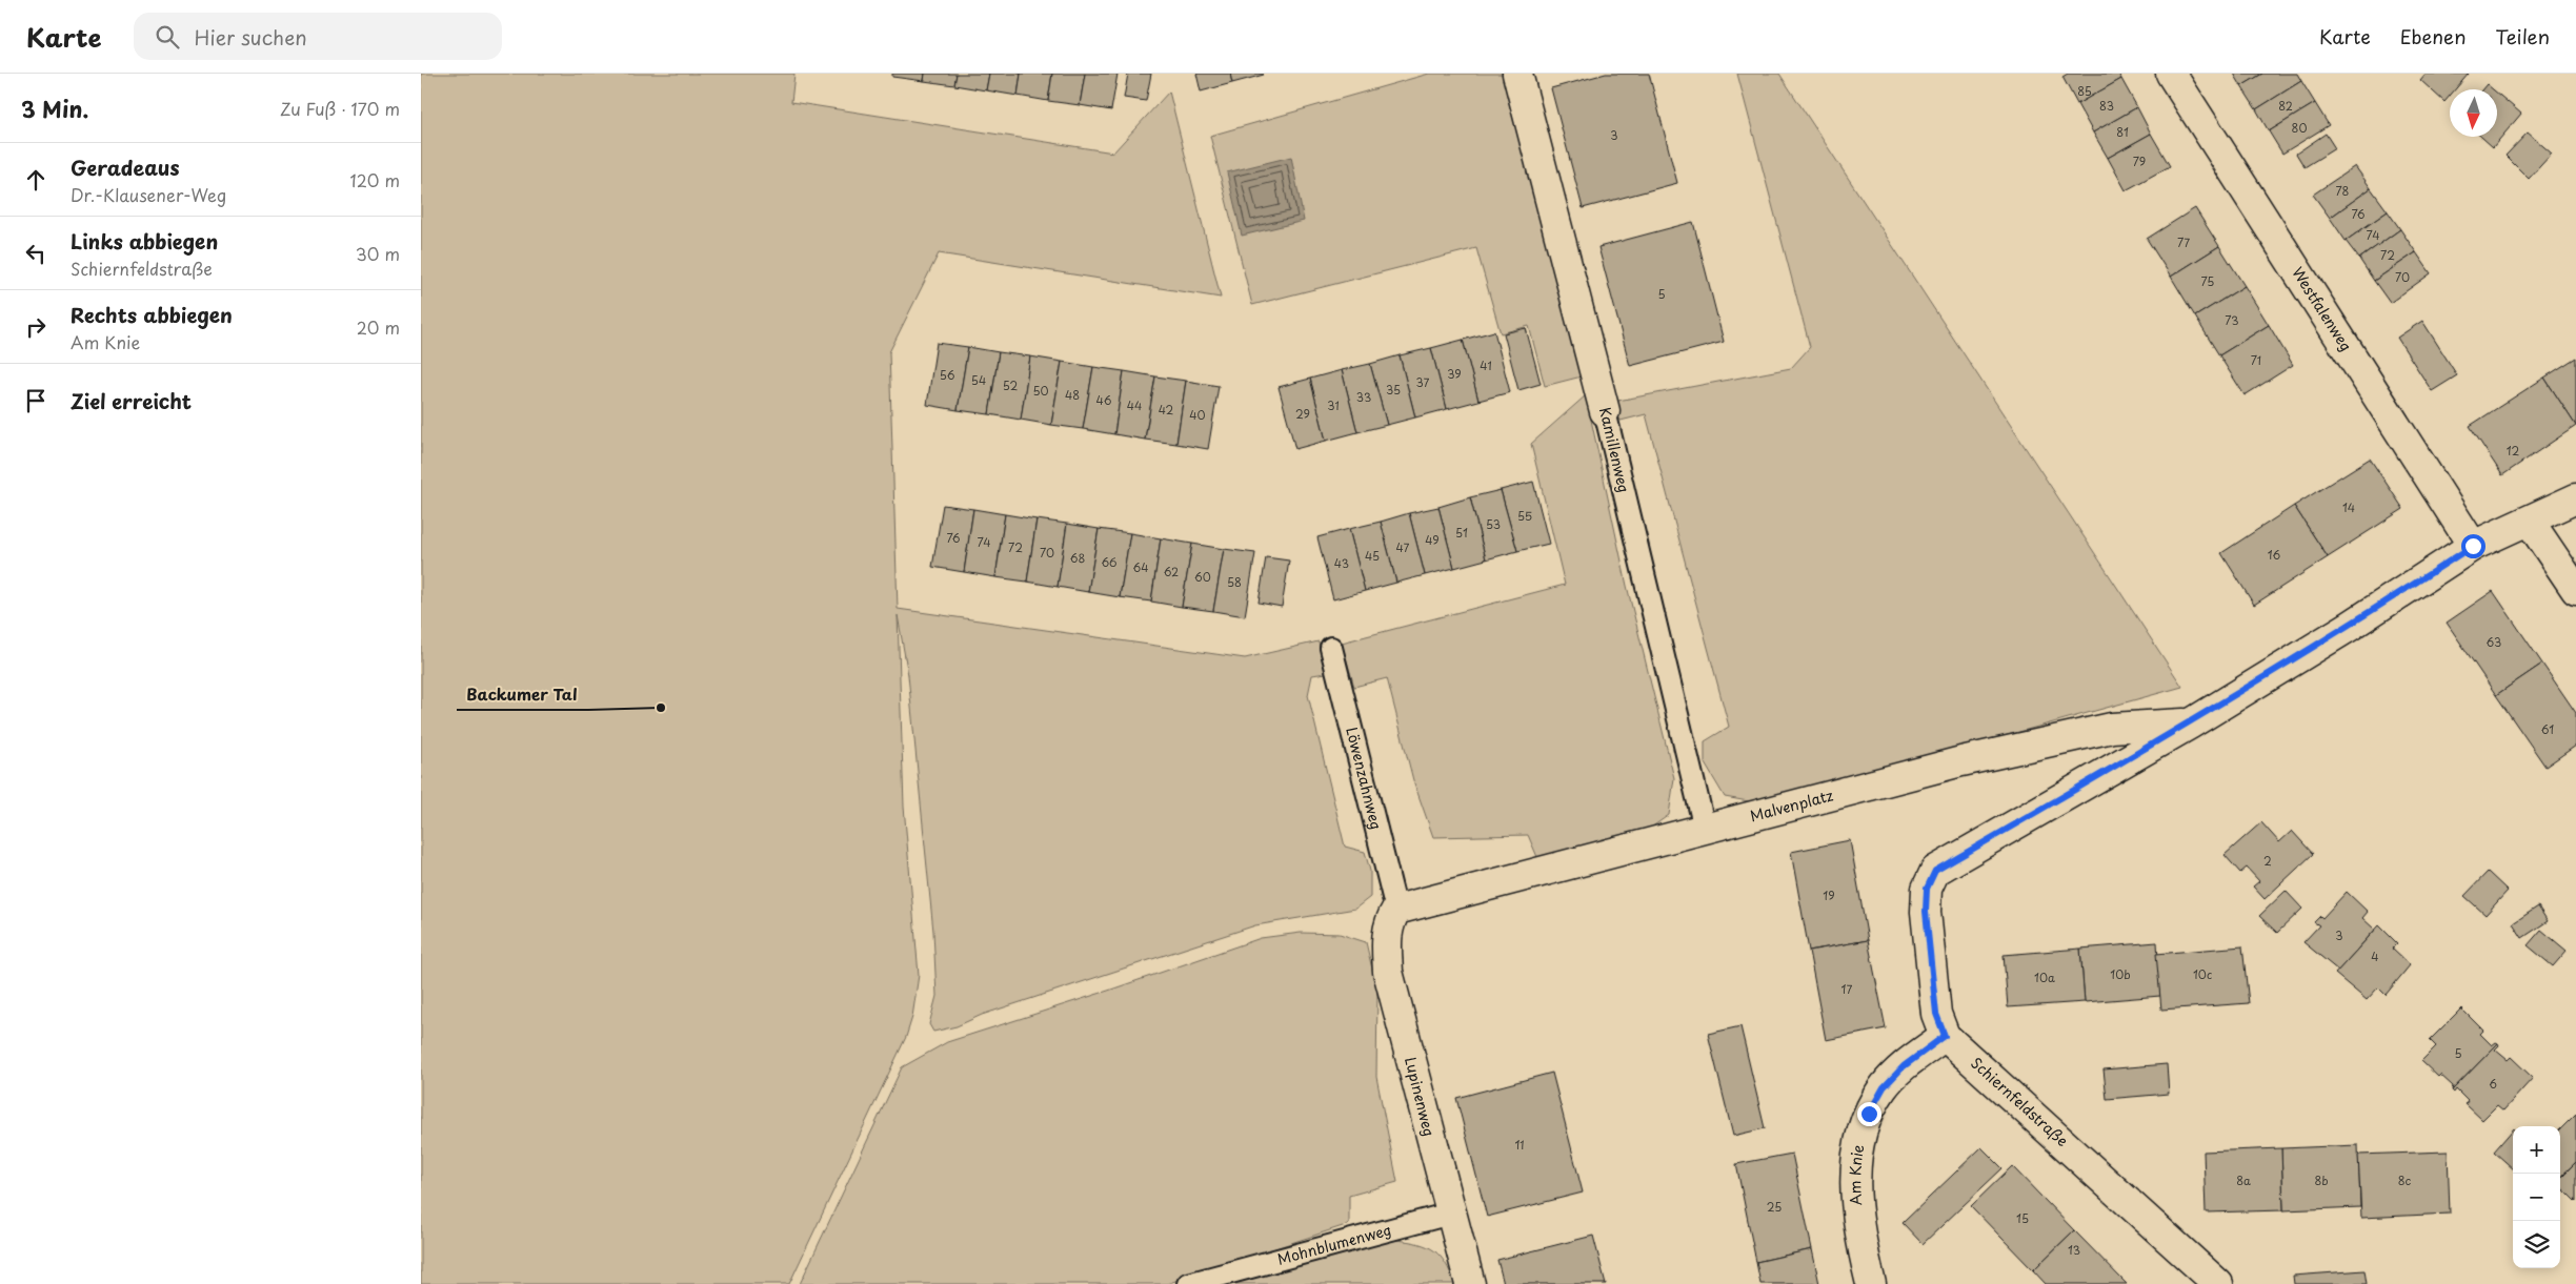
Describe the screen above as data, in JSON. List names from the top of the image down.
{
  "streets": {
    "street": [
      "Westfalenweg",
      "Kamillenweg",
      "Malvenplatz",
      "Lupinenweg",
      "Schiernfeldstraße",
      "Am Knie"
    ],
    "lane": ["Löwenzahnweg", "Mohnblumenweg"]
  },
  "crossings": [
    ["Kamillenweg", "Malvenplatz"],
    ["Löwenzahnweg", "Malvenplatz"],
    ["Löwenzahnweg", "Lupinenweg"],
    ["Malvenplatz", "Lupinenweg"],
    ["Malvenplatz", "Schiernfeldstraße"],
    ["Lupinenweg", "Mohnblumenweg"],
    ["Schiernfeldstraße", "Am Knie"]
  ],
  "places": ["Backumer Tal"],
  "house_numbers": [
    "85",
    "83",
    "82",
    "80",
    "81",
    "3",
    "79",
    "78",
    "76",
    "74",
    "77",
    "72",
    "70",
    "75",
    "5",
    "73",
    "71",
    "41",
    "39",
    "56",
    "54",
    "37",
    "52",
    "35",
    "50",
    "48",
    "33",
    "46",
    "44",
    "31",
    "42",
    "29",
    "40",
    "12",
    "14",
    "55",
    "53",
    "51",
    "76",
    "49",
    "74",
    "72",
    "47",
    "70",
    "16",
    "45",
    "68",
    "66",
    "43",
    "64",
    "62",
    "60",
    "58",
    "63",
    "61",
    "2",
    "19",
    "3",
    "4",
    "10b",
    "10c",
    "10a",
    "17",
    "5",
    "6",
    "11",
    "8a",
    "8b",
    "8c",
    "25",
    "15",
    "13"
  ],
  "north": "bottom",
  "page": {
    "header": "Karte",
    "search": "Hier suchen",
    "nav": ["Karte", "Ebenen", "Teilen"],
    "heading": ["3 Min.", "Zu Fuß · 170 m"],
    "list": [
      ["Geradeaus", "Dr.-Klausener-Weg", "120 m"],
      ["Links abbiegen", "Schiernfeldstraße", "30 m"],
      ["Rechts abbiegen", "Am Knie", "20 m"],
      "Ziel erreicht"
    ],
    "map_buttons": ["+", "−"]
  }
}
